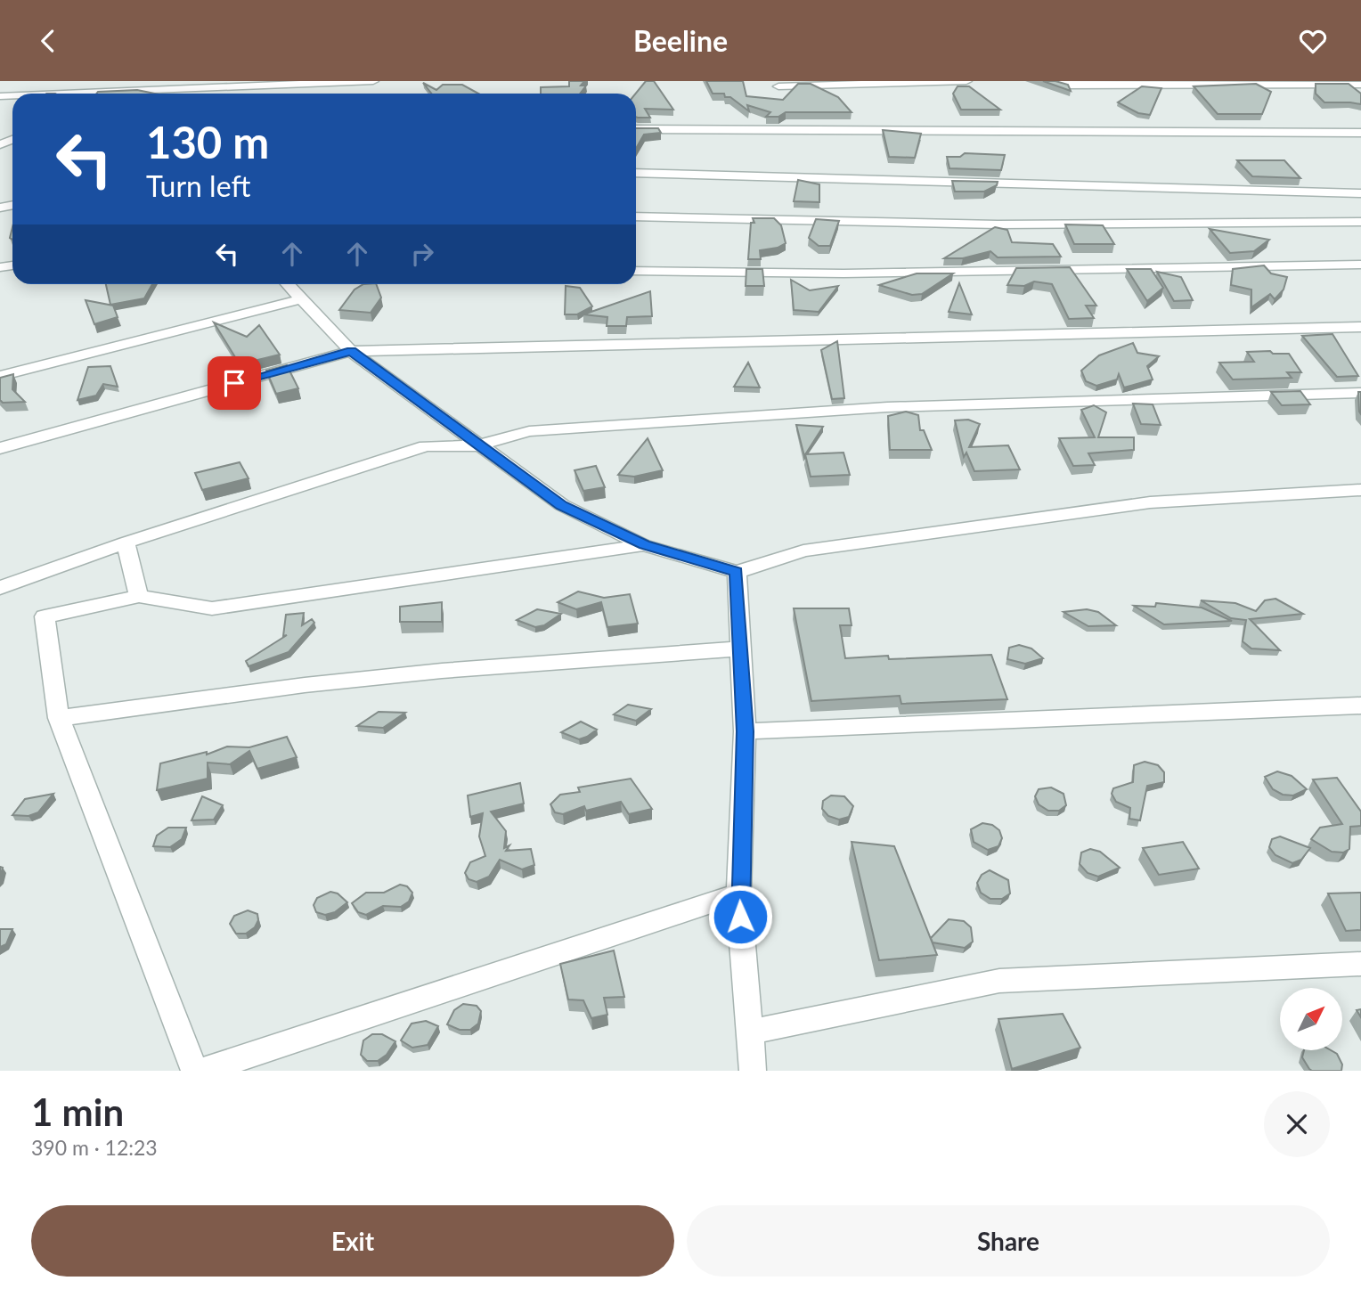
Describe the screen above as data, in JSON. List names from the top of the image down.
{
  "north": "top right",
  "page": {
    "header": "Beeline",
    "turn": ["130 m", "Turn left"],
    "heading": ["1 min", "390 m · 12:23"],
    "buttons": ["Exit", "Share"]
  }
}
